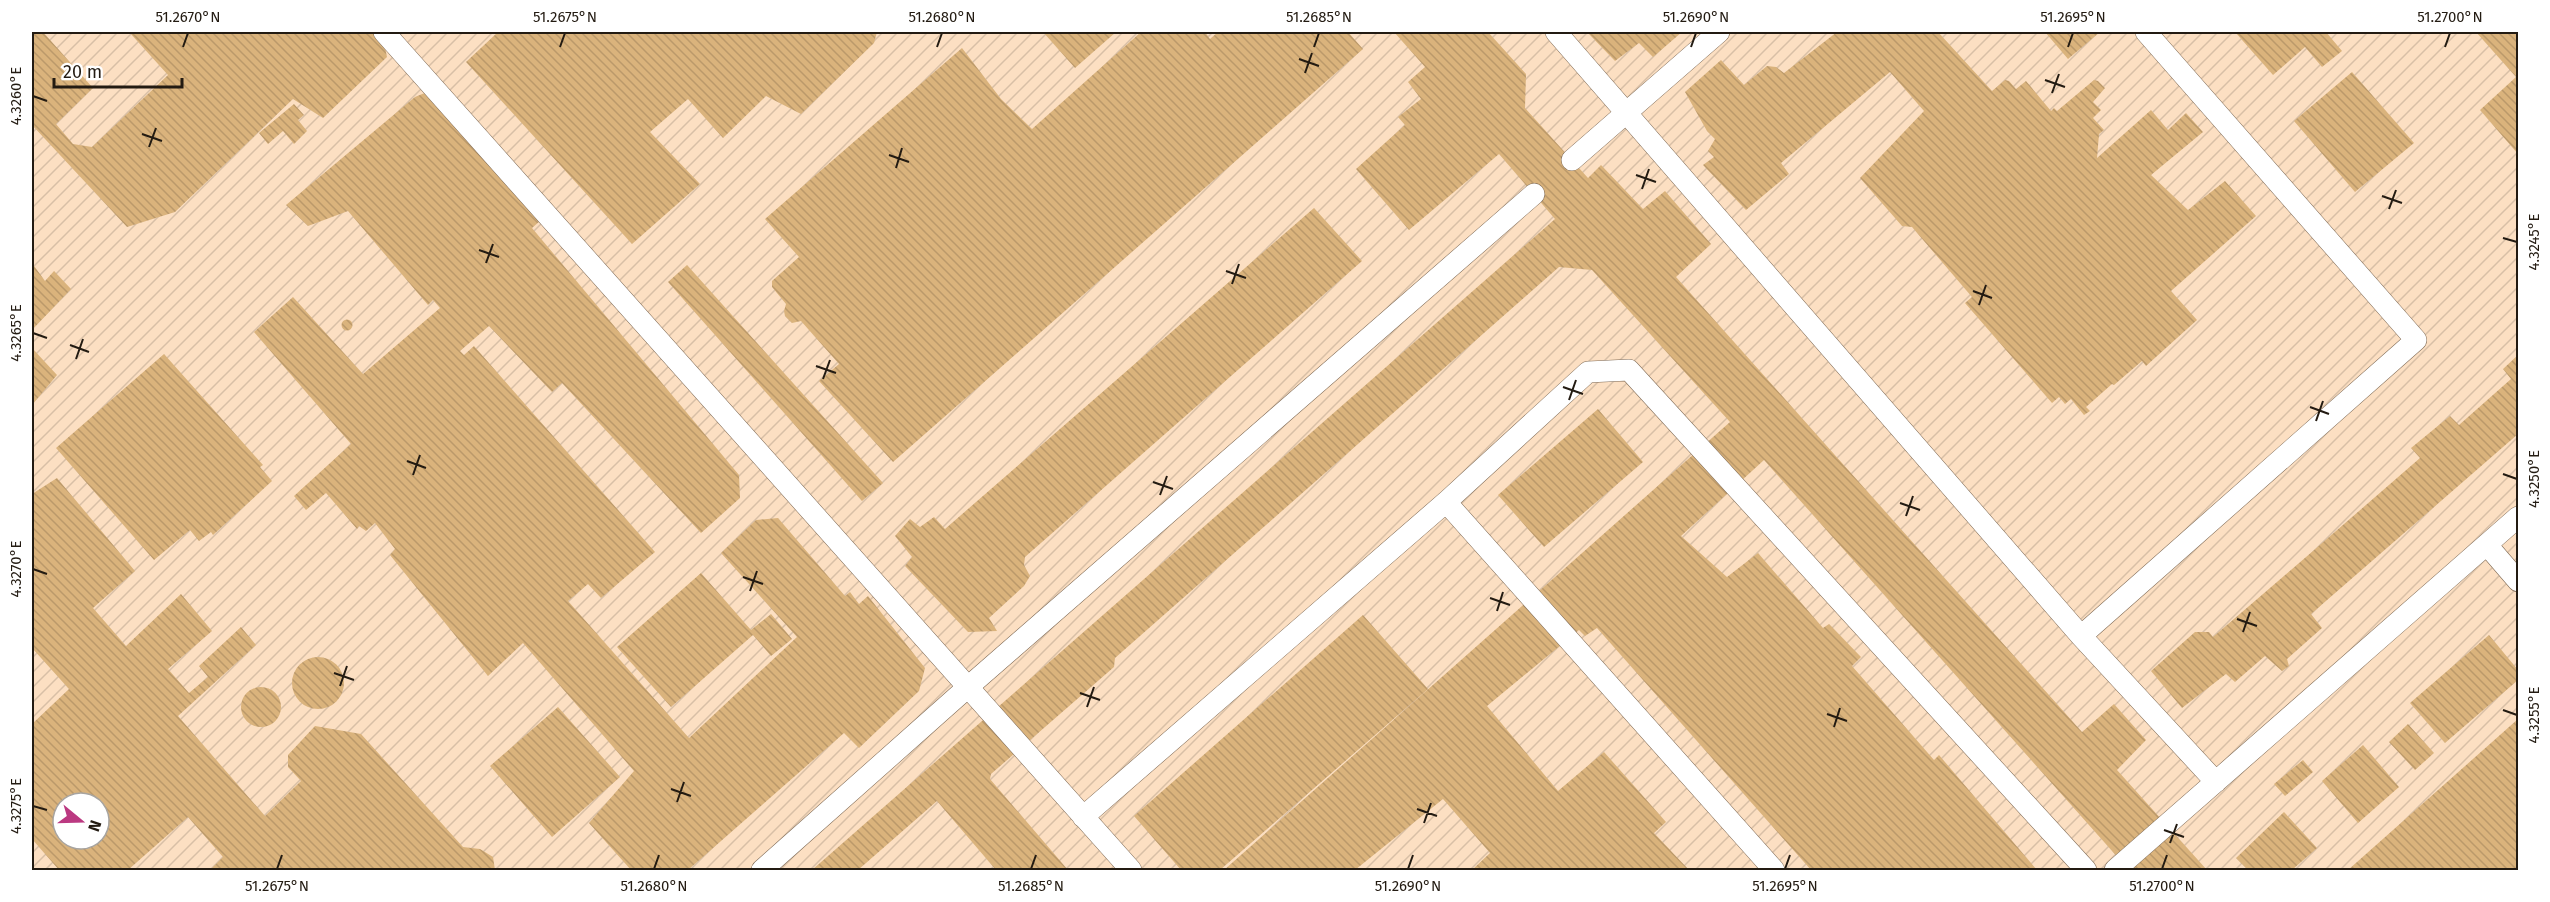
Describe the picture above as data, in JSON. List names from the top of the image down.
{
  "scale_bar": "20 m",
  "north": "right",
  "coordinates": [
    "51.2670°N",
    "51.2675°N",
    "51.2680°N",
    "51.2685°N",
    "51.2690°N",
    "51.2695°N",
    "51.2700°N",
    "4.3260°E",
    "4.3245°E",
    "4.3265°E",
    "4.3250°E",
    "4.3270°E",
    "4.3255°E",
    "4.3275°E"
  ]
}
